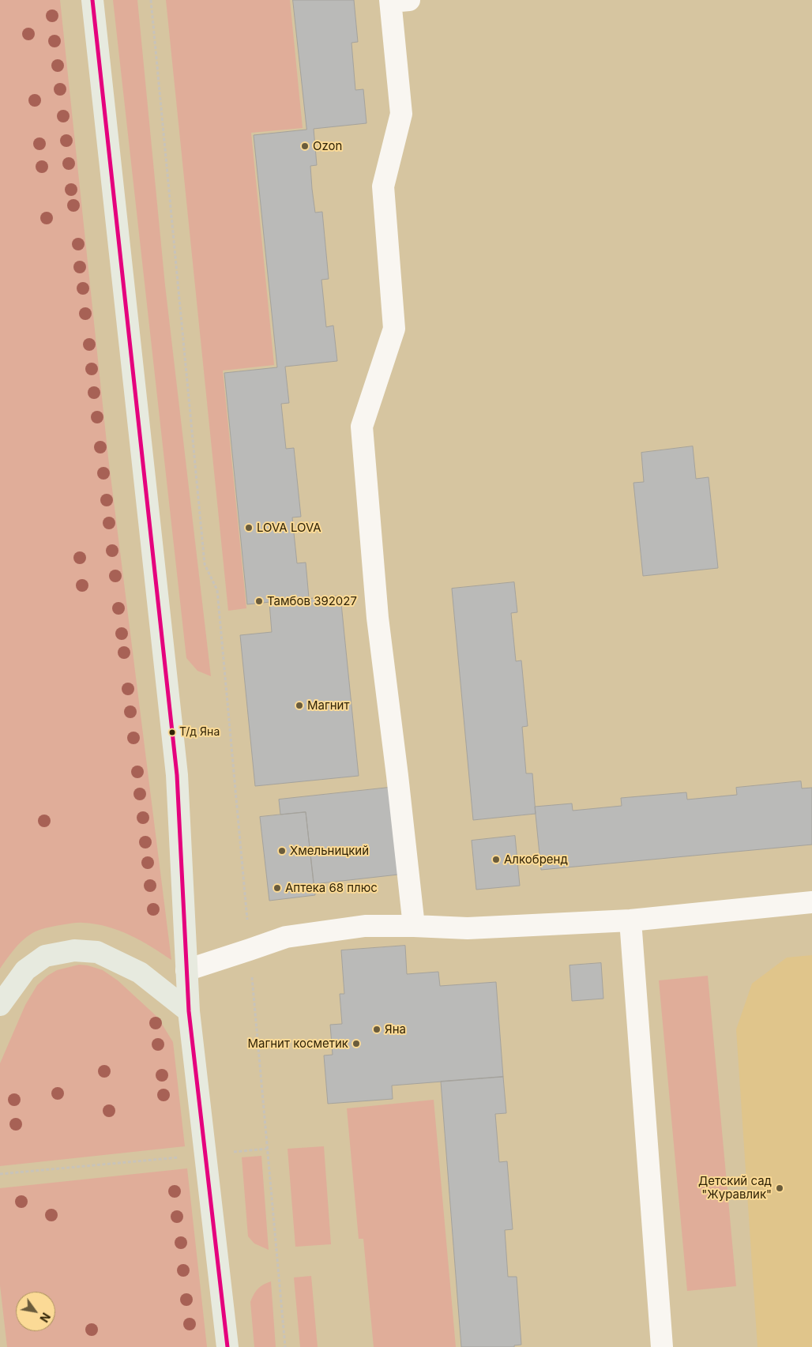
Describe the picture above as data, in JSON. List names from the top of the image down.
{
  "places": [
    "Ozon",
    "LOVA LOVA",
    "Тамбов 392027",
    "Магнит",
    "Т/д Яна",
    "Хмельницкий",
    "Алкобренд",
    "Аптека 68 плюс",
    "Яна",
    "Магнит косметик",
    "Детский сад \"Журавлик\""
  ],
  "north": "bottom right"
}
